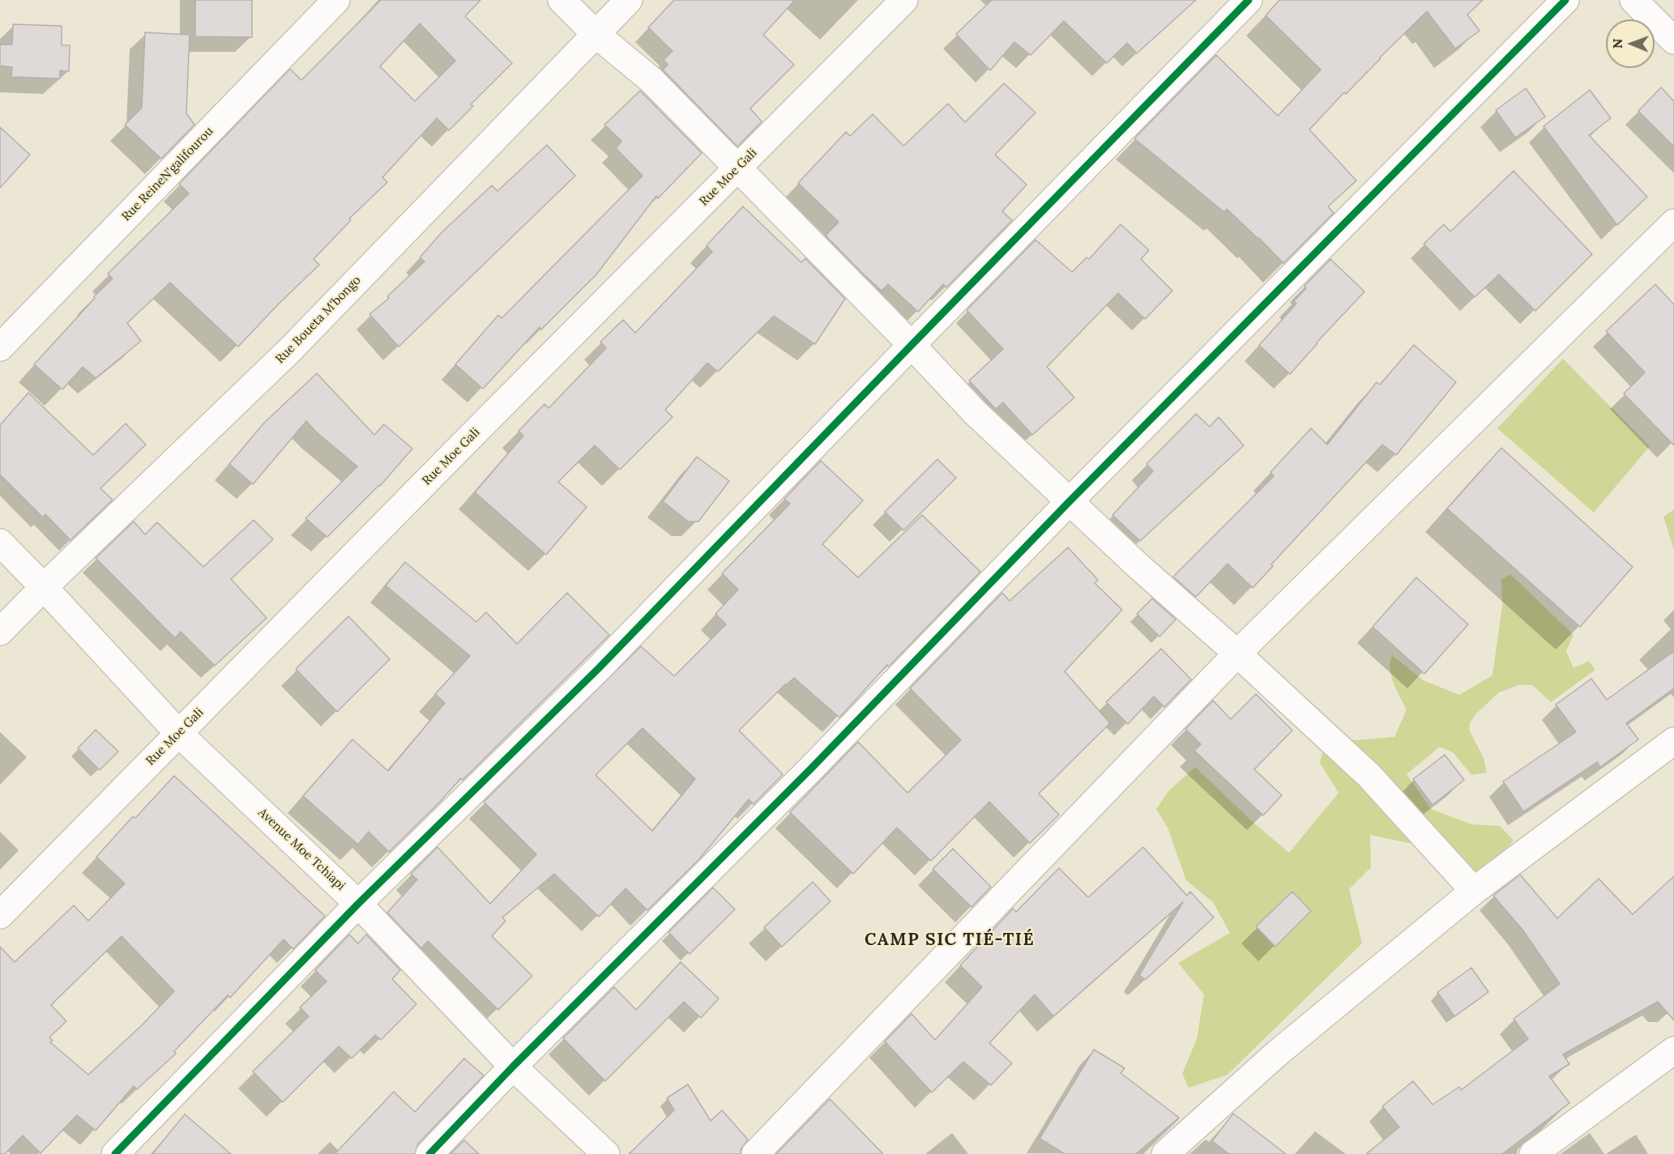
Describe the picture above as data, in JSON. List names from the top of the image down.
{
  "streets": {
    "street": [
      "Rue ReineN'galifourou",
      "Rue Moe Gali",
      "Rue Boueta M'bongo",
      "Avenue Moe Tchiapi"
    ]
  },
  "crossings": [
    ["Rue Moe Gali", "Avenue Moe Tchiapi"],
    ["Rue Boueta M'bongo", "Avenue Moe Tchiapi"]
  ],
  "districts": ["CAMP SIC TIÉ-TIÉ"],
  "north": "left"
}
